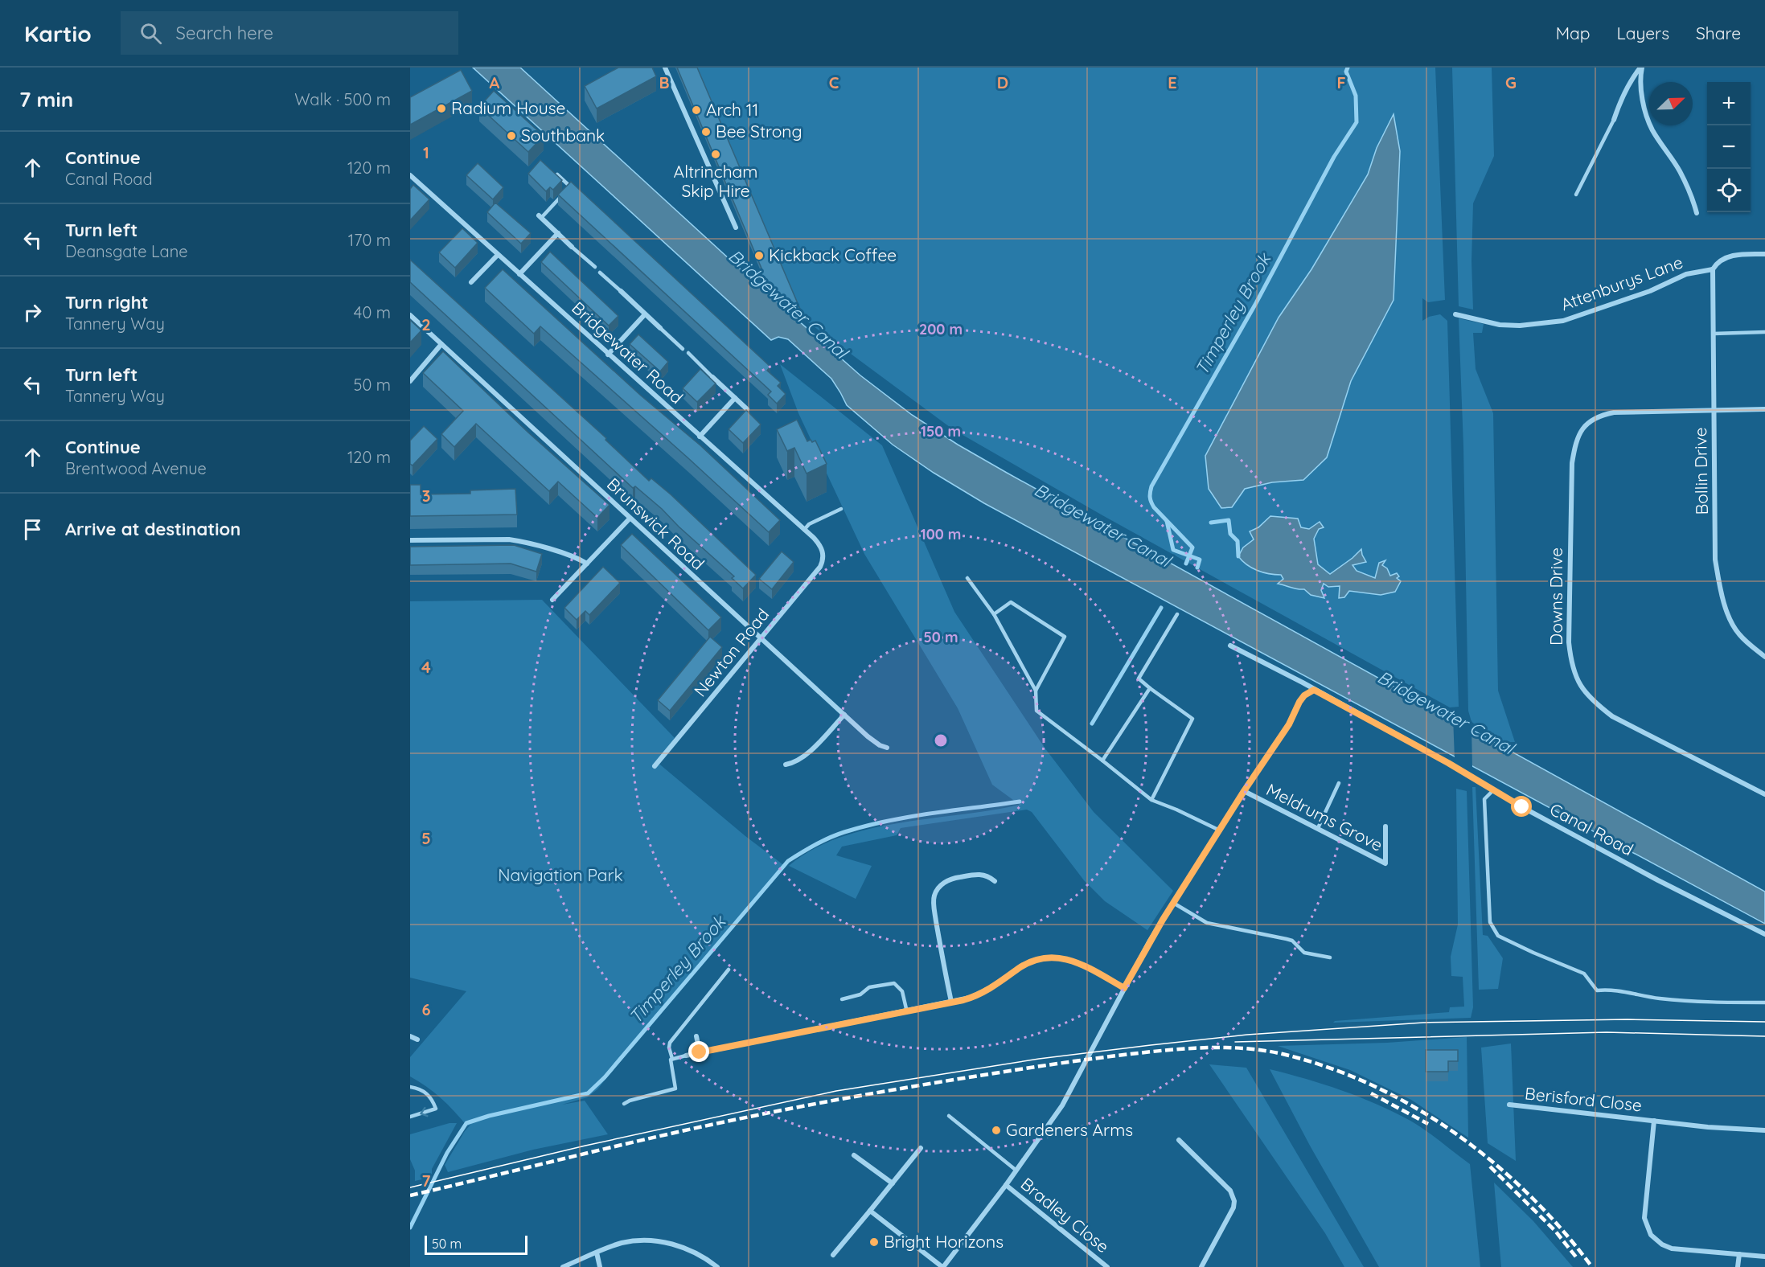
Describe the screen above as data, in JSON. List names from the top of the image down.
{
  "streets": {
    "street": [
      "Attenburys Lane",
      "Bridgewater Road",
      "Bollin Drive",
      "Brunswick Road",
      "Downs Drive",
      "Newton Road",
      "Meldrums Grove",
      "Canal Road",
      "Berisford Close",
      "Bradley Close"
    ]
  },
  "crossings": [
    ["Attenburys Lane", "Bollin Drive"],
    ["Bridgewater Road", "Newton Road"],
    ["Bollin Drive", "Downs Drive"],
    ["Brunswick Road", "Newton Road"]
  ],
  "water": ["Bridgewater Canal", "Timperley Brook"],
  "parks": ["Navigation Park"],
  "places": [
    "Radium House",
    "Arch 11",
    "Bee Strong",
    "Southbank",
    "Altrincham Skip Hire",
    "Kickback Coffee",
    "Gardeners Arms",
    "Bright Horizons"
  ],
  "scale_bar": "50 m",
  "north": "top right",
  "page": {
    "header": "Kartio",
    "search": "Search here",
    "nav": ["Map", "Layers", "Share"],
    "heading": ["7 min", "Walk · 500 m"],
    "map_buttons": ["+", "−"],
    "list": [
      ["Continue", "Canal Road", "120 m"],
      ["Turn left", "Deansgate Lane", "170 m"],
      ["Turn right", "Tannery Way", "40 m"],
      ["Turn left", "Tannery Way", "50 m"],
      ["Continue", "Brentwood Avenue", "120 m"],
      "Arrive at destination"
    ],
    "scale": "50 m"
  },
  "grid": {
    "columns": [
      "A",
      "B",
      "C",
      "D",
      "E",
      "F",
      "G"
    ],
    "rows": [
      "1",
      "2",
      "3",
      "4",
      "5",
      "6",
      "7"
    ]
  },
  "rings": [
    "200 m",
    "150 m",
    "100 m",
    "50 m"
  ]
}
